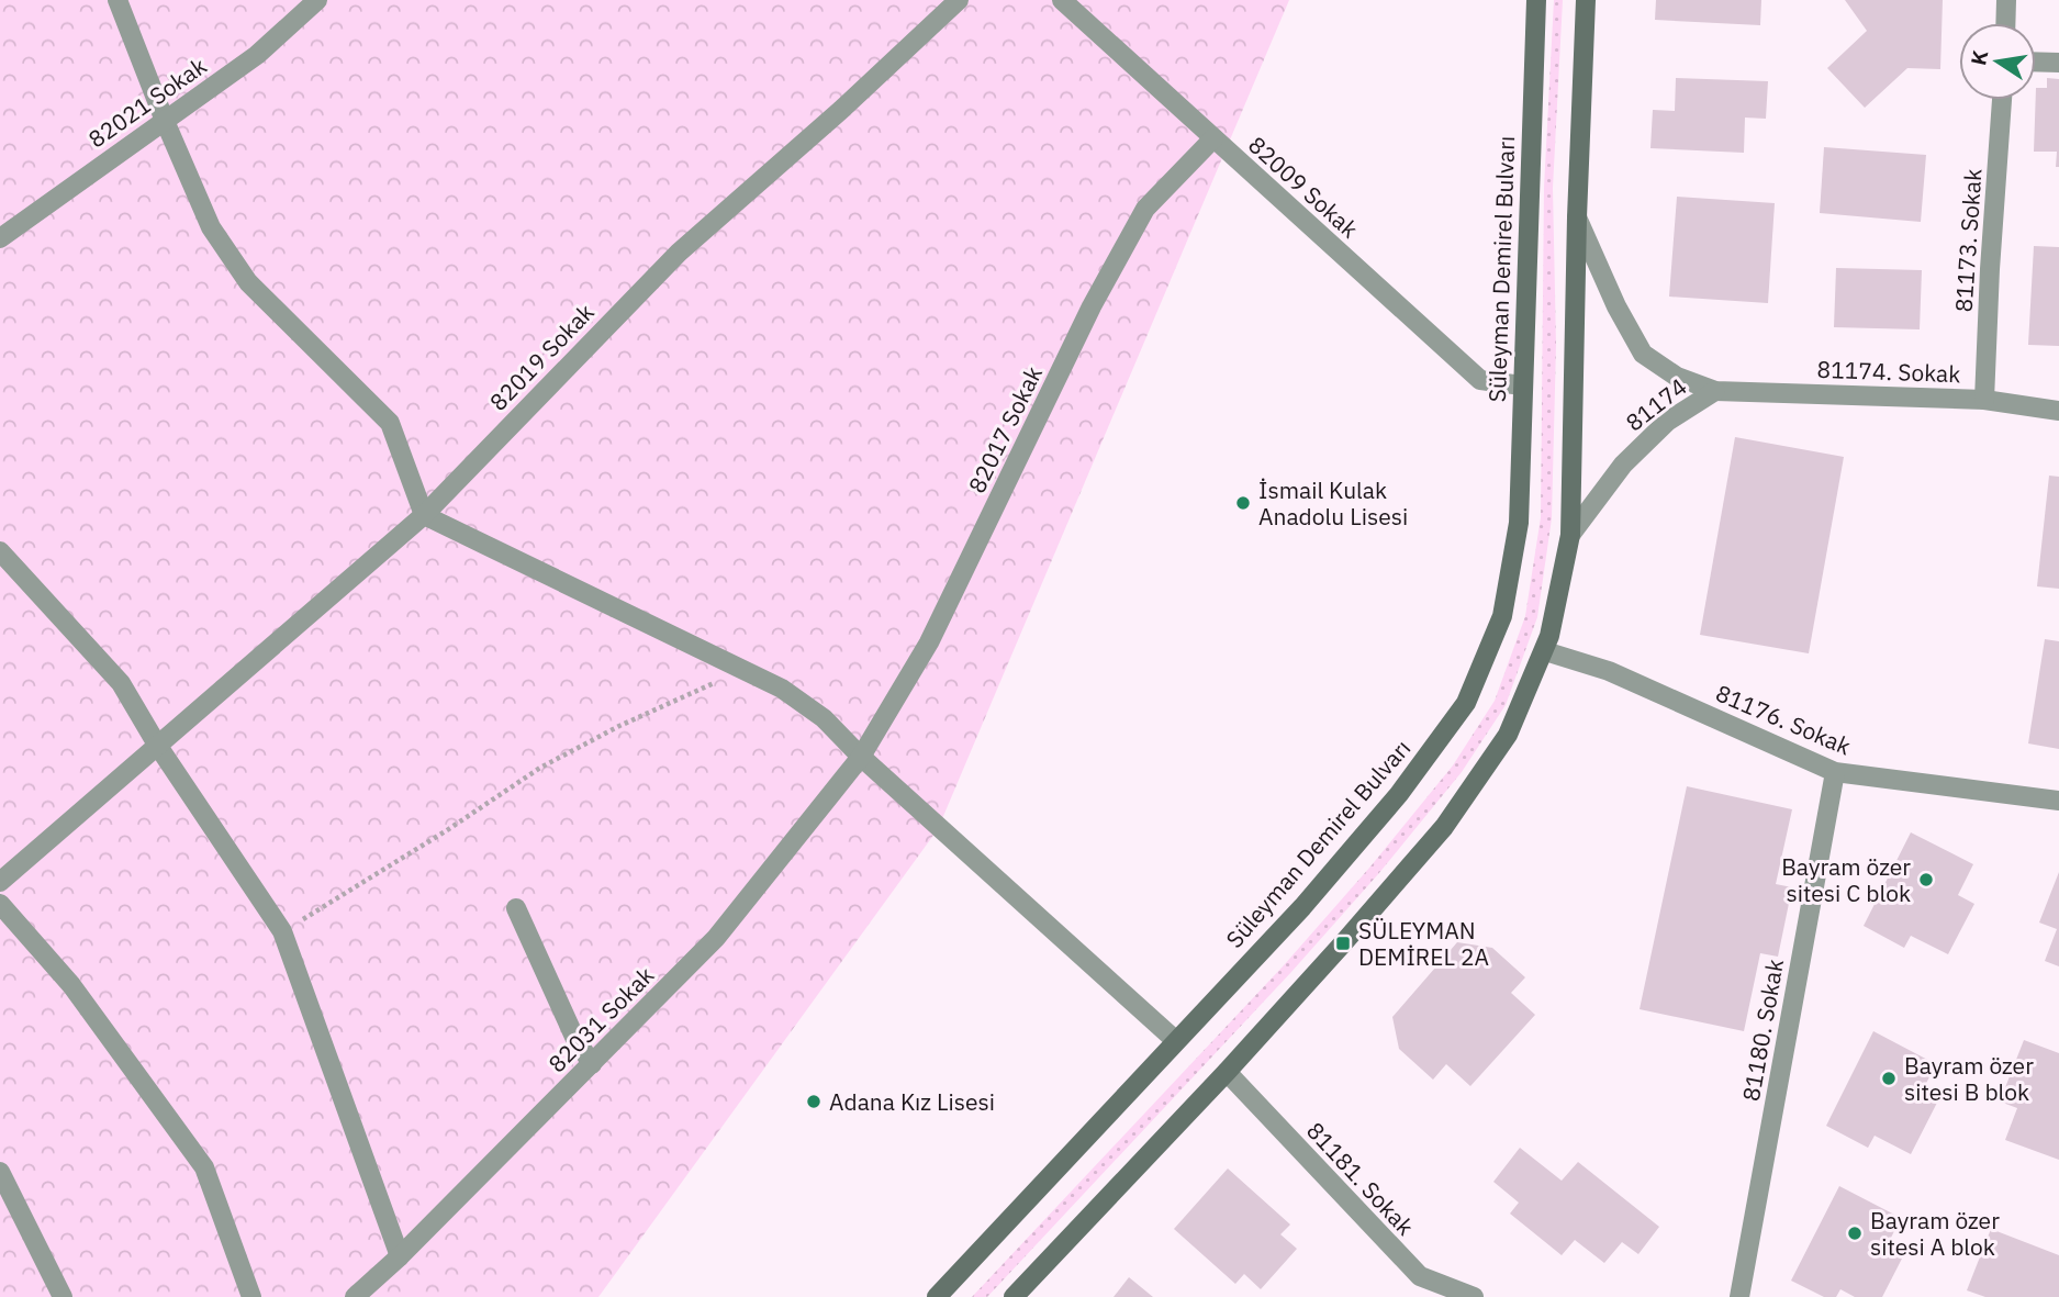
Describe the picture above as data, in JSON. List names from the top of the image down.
{
  "streets": {
    "main road": ["Süleyman Demirel Bulvarı"],
    "street": [
      "82021 Sokak",
      "82009 Sokak",
      "81173. Sokak",
      "82019 Sokak",
      "81174. Sokak",
      "81174",
      "82017 Sokak",
      "81176. Sokak",
      "82031 Sokak",
      "81180. Sokak",
      "81181. Sokak"
    ]
  },
  "crossings": [
    ["82009 Sokak", "Süleyman Demirel Bulvarı"],
    ["82009 Sokak", "82017 Sokak"],
    ["81173. Sokak", "81174. Sokak"],
    ["81174. Sokak", "81174"],
    ["82017 Sokak", "82031 Sokak"],
    ["81176. Sokak", "81180. Sokak"]
  ],
  "places": {
    "other": [
      "İsmail Kulak Anadolu Lisesi",
      "Bayram özer sitesi C blok",
      "Bayram özer sitesi B blok",
      "Adana Kız Lisesi",
      "Bayram özer sitesi A blok"
    ],
    "transit": ["SÜLEYMAN DEMİREL 2A"]
  },
  "north": "left"
}
